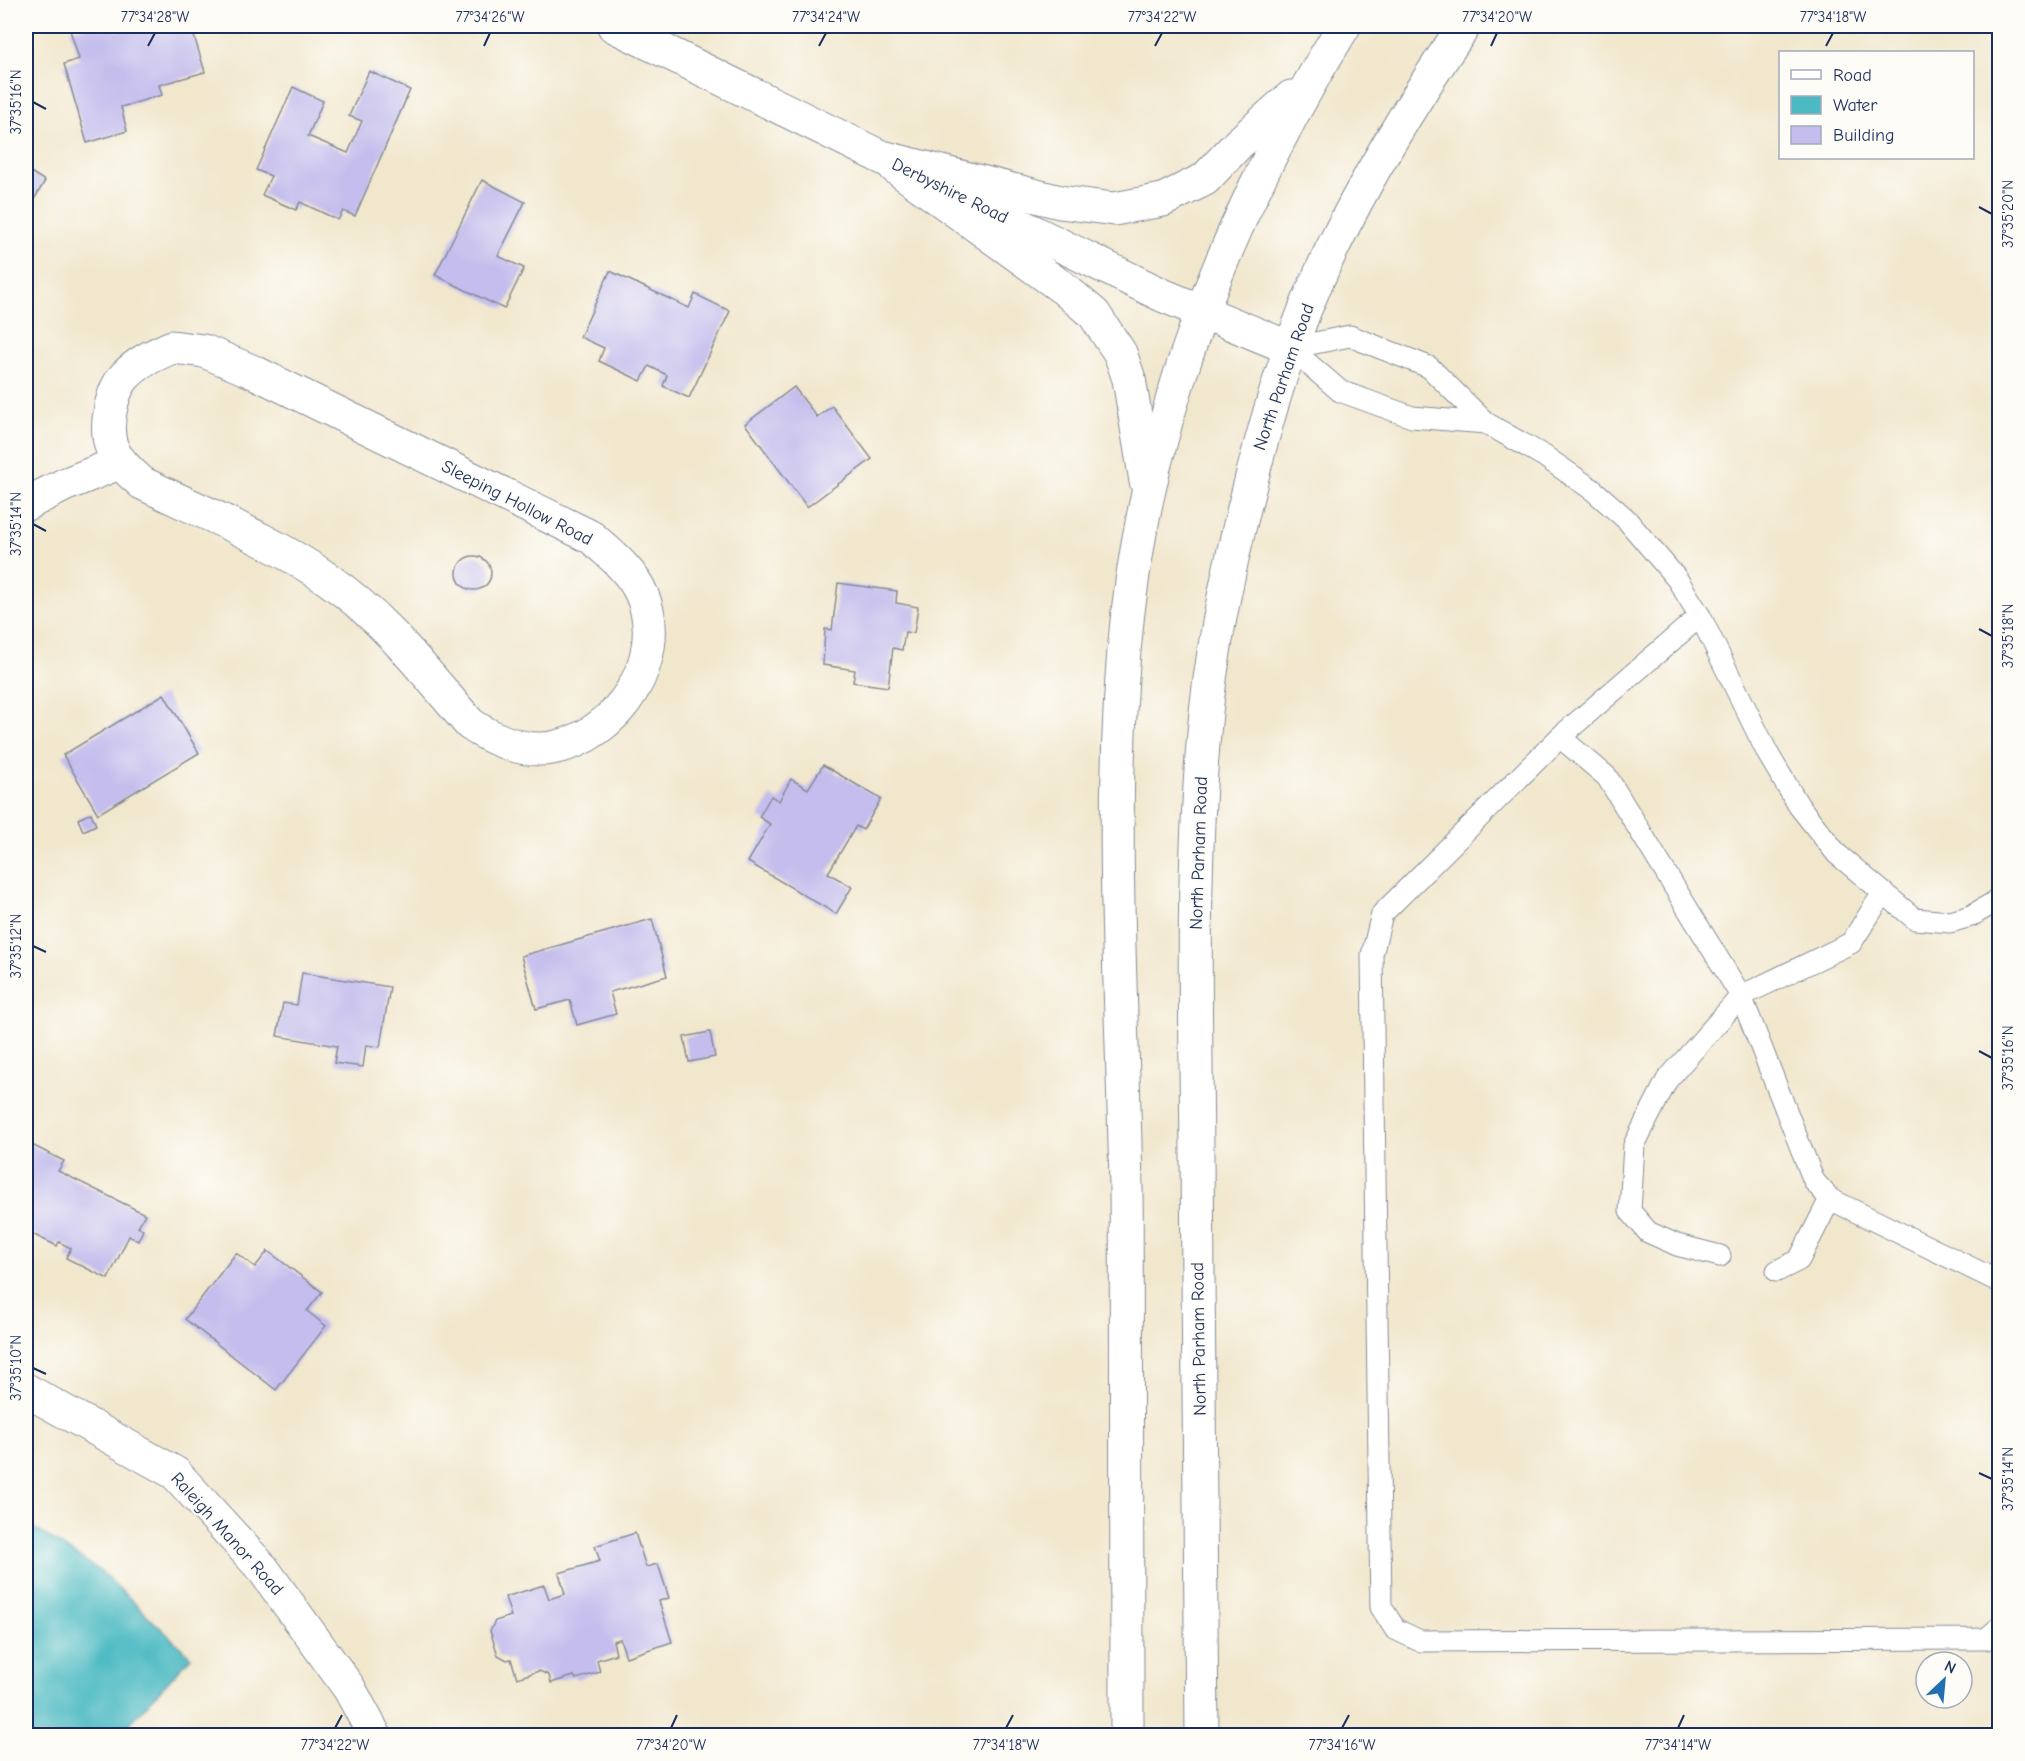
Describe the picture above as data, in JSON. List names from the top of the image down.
{
  "streets": {
    "main road": [
      "Derbyshire Road",
      "North Parham Road",
      "Sleeping Hollow Road",
      "Raleigh Manor Road"
    ]
  },
  "crossings": [
    ["Derbyshire Road", "North Parham Road"]
  ],
  "legend": ["Road", "Water", "Building"],
  "north": "top right",
  "coordinates": [
    "77°34'28\"W",
    "77°34'26\"W",
    "77°34'24\"W",
    "77°34'22\"W",
    "77°34'20\"W",
    "77°34'18\"W",
    "37°35'16\"N",
    "37°35'20\"N",
    "37°35'14\"N",
    "37°35'18\"N",
    "37°35'12\"N",
    "37°35'10\"N",
    "77°34'16\"W",
    "77°34'14\"W"
  ]
}
